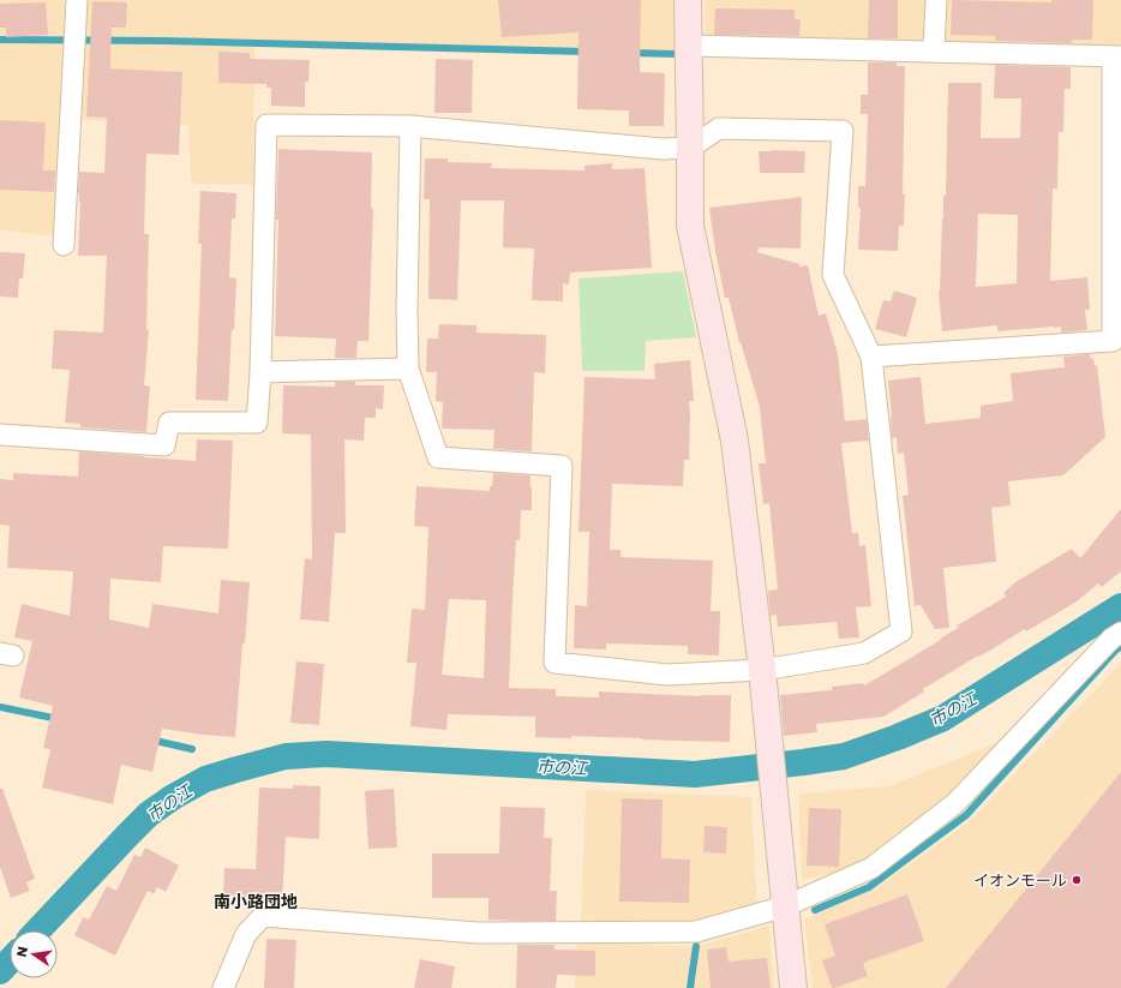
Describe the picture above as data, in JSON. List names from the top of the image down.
{
  "districts": ["南小路団地"],
  "water": ["市の江"],
  "places": ["イオンモール"],
  "north": "left"
}
